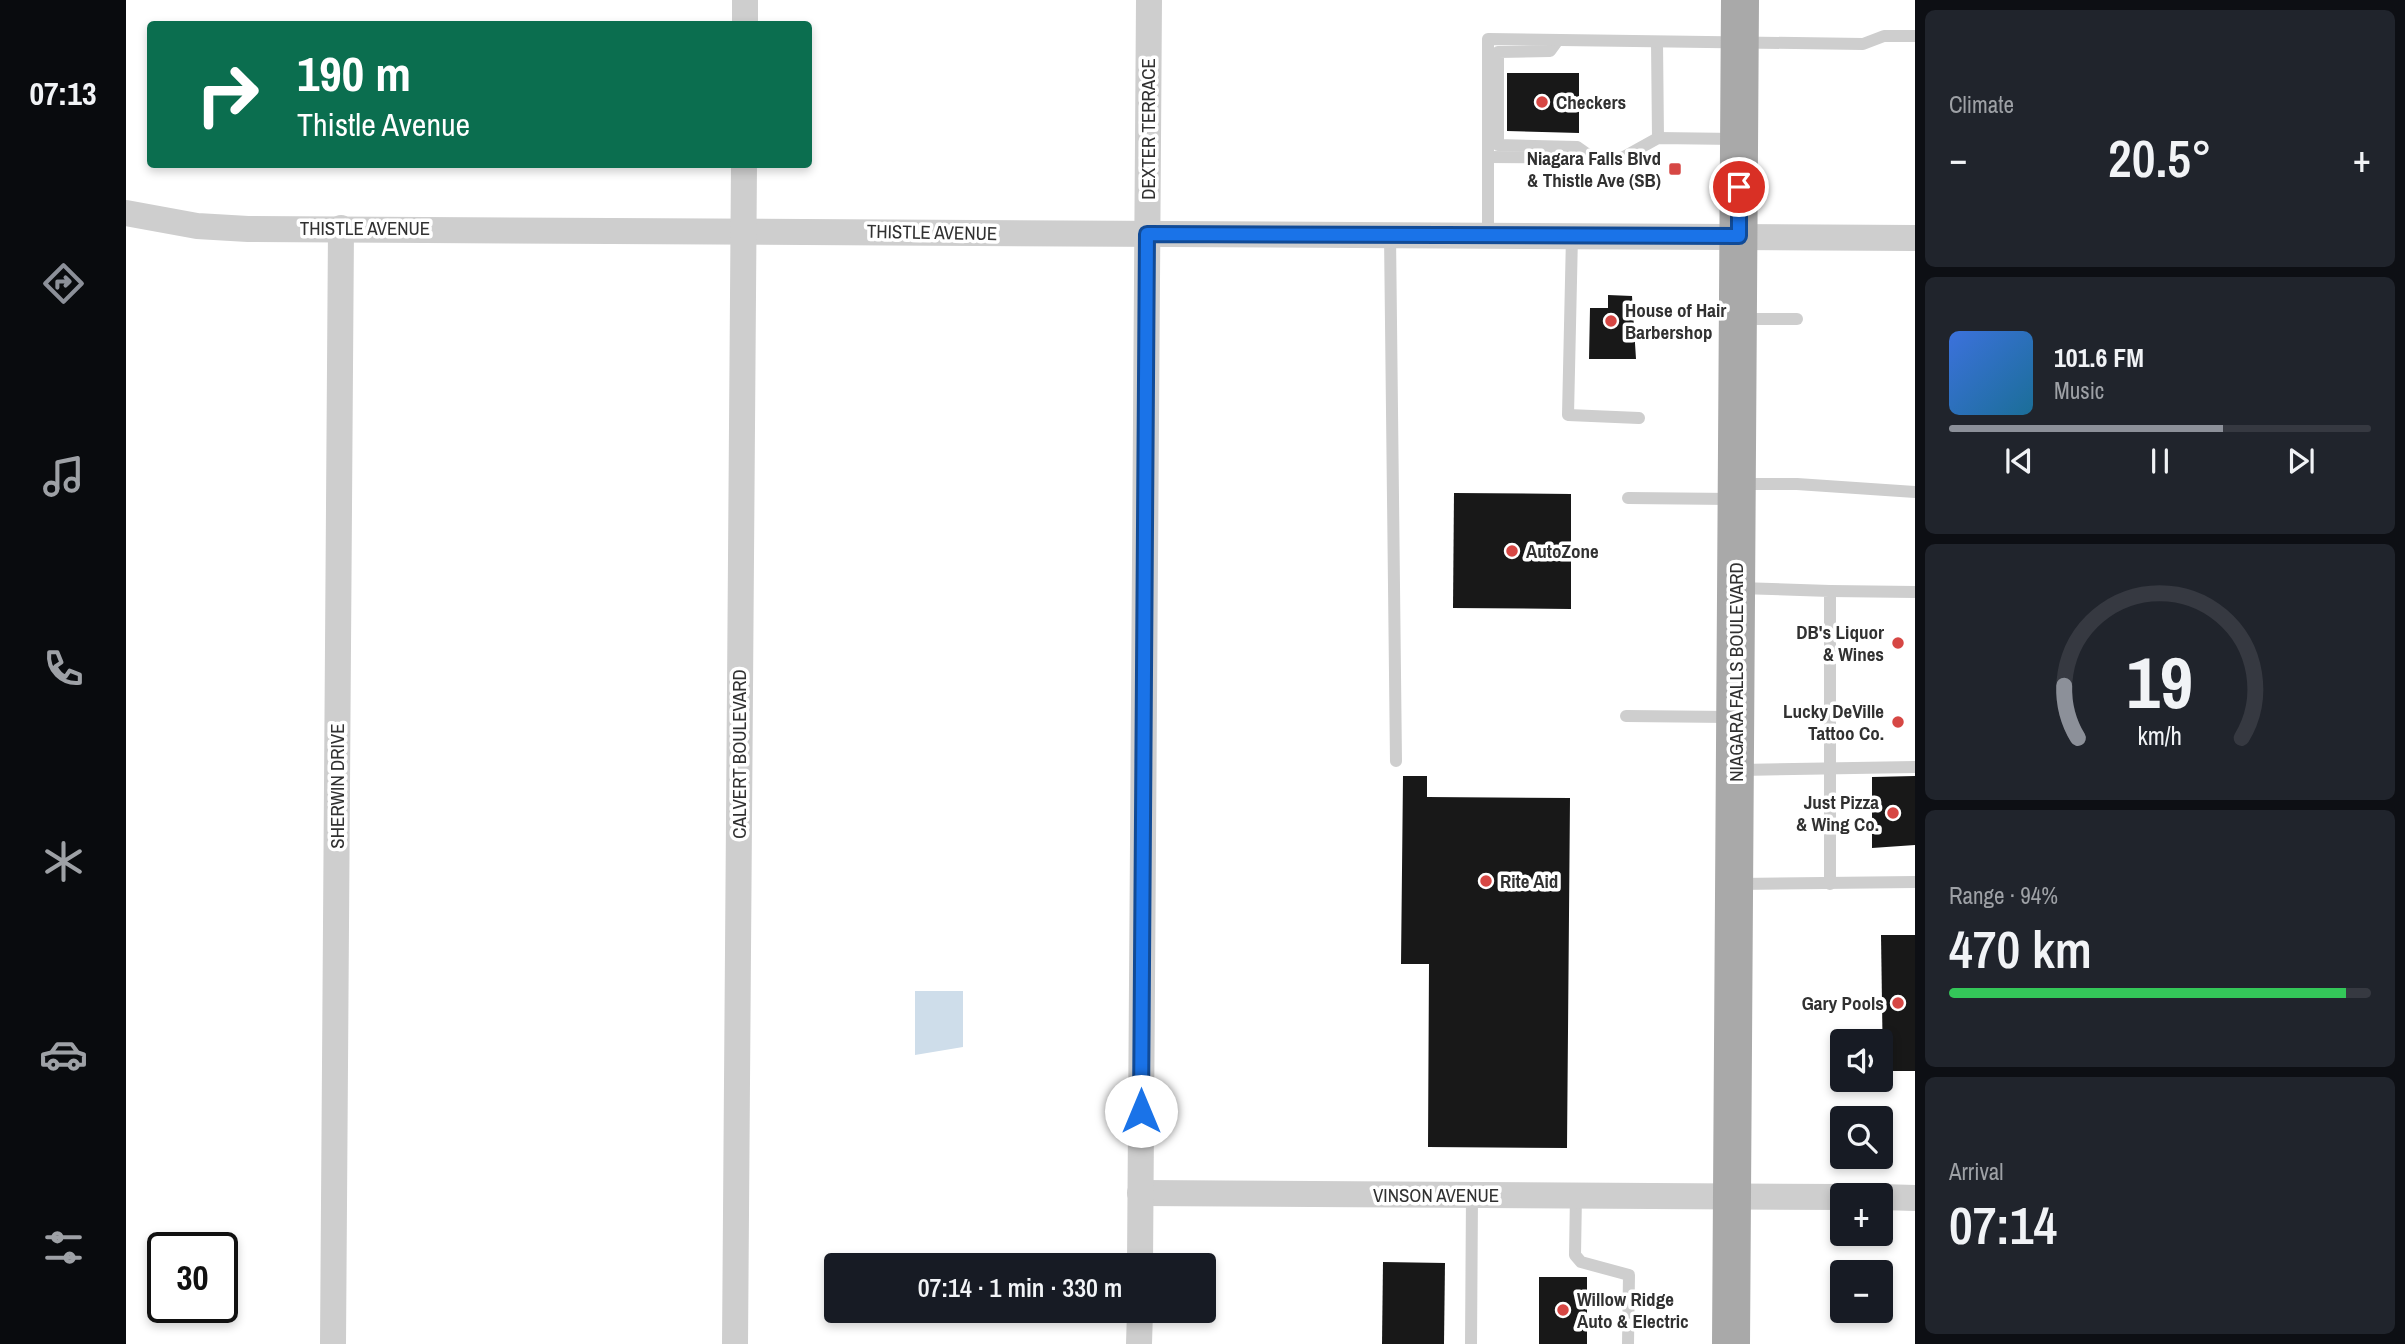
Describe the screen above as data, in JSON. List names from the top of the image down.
{
  "streets": {
    "main road": ["NIAGARA FALLS BOULEVARD"],
    "street": [
      "DEXTER TERRACE",
      "THISTLE AVENUE",
      "CALVERT BOULEVARD",
      "SHERWIN DRIVE",
      "VINSON AVENUE"
    ]
  },
  "crossings": [
    ["DEXTER TERRACE", "THISTLE AVENUE"],
    ["DEXTER TERRACE", "VINSON AVENUE"],
    ["THISTLE AVENUE", "NIAGARA FALLS BOULEVARD"],
    ["THISTLE AVENUE", "CALVERT BOULEVARD"],
    ["THISTLE AVENUE", "SHERWIN DRIVE"],
    ["NIAGARA FALLS BOULEVARD", "VINSON AVENUE"]
  ],
  "places": {
    "other": [
      "Checkers",
      "House of Hair Barbershop",
      "AutoZone",
      "DB's Liquor & Wines",
      "Lucky DeVille Tattoo Co.",
      "Just Pizza & Wing Co.",
      "Rite Aid",
      "Gary Pools",
      "Willow Ridge Auto & Electric"
    ],
    "transit": ["Niagara Falls Blvd & Thistle Ave (SB)"]
  },
  "page": {
    "tabs": "07:13",
    "tile": [
      "Climate",
      ["Range · 94%", "470 km"],
      ["Arrival", "07:14"]
    ],
    "turn": ["190 m", "Thistle Avenue"],
    "heat": ["−", "20.5°", "+"],
    "song": ["101.6 FM", "Music"],
    "map_buttons": ["+", "−"],
    "limit": "30",
    "trip": "07:14 · 1 min · 330 m",
    "gauge": ["19", "km/h"]
  }
}
